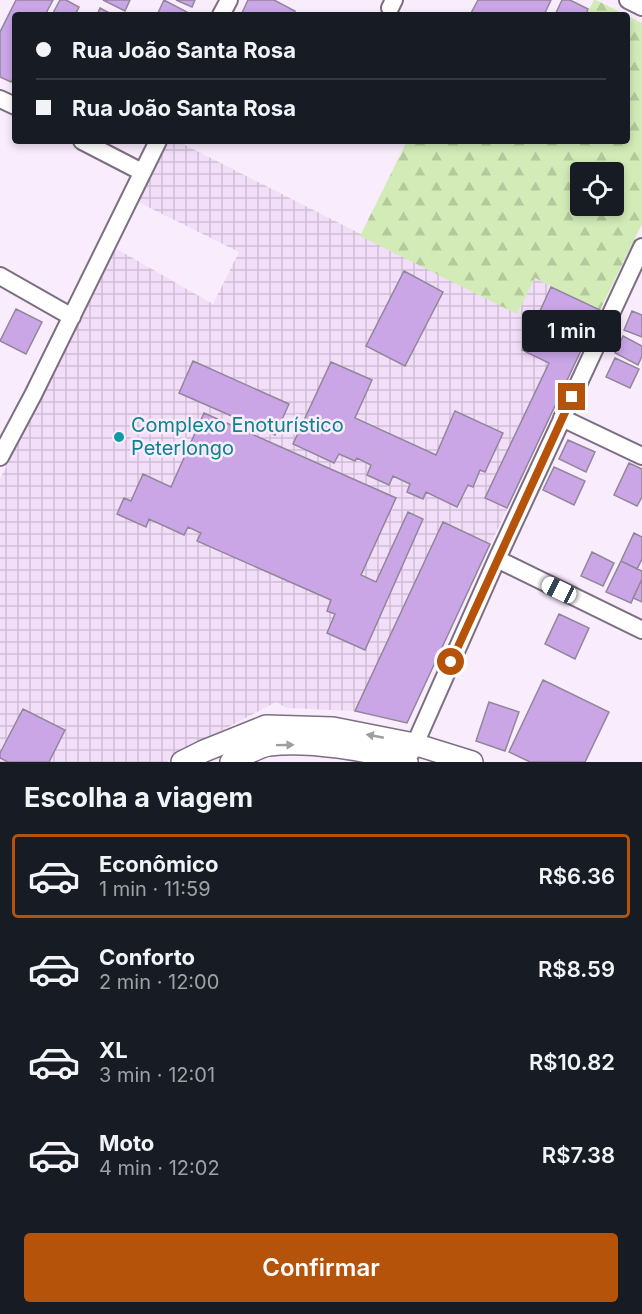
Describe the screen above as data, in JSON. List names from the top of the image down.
{
  "places": ["Complexo Enoturístico Peterlongo"],
  "page": {
    "banner": ["Rua João Santa Rosa", "Rua João Santa Rosa"],
    "bubble": "1 min",
    "heading": "Escolha a viagem",
    "list": [
      {
        "name": "Econômico",
        "note": "1 min · 11:59",
        "value": "R$6.36"
      },
      {
        "name": "Conforto",
        "note": "2 min · 12:00",
        "value": "R$8.59"
      },
      {
        "name": "XL",
        "note": "3 min · 12:01",
        "value": "R$10.82"
      },
      {
        "name": "Moto",
        "note": "4 min · 12:02",
        "value": "R$7.38"
      }
    ],
    "buttons": "Confirmar"
  }
}
